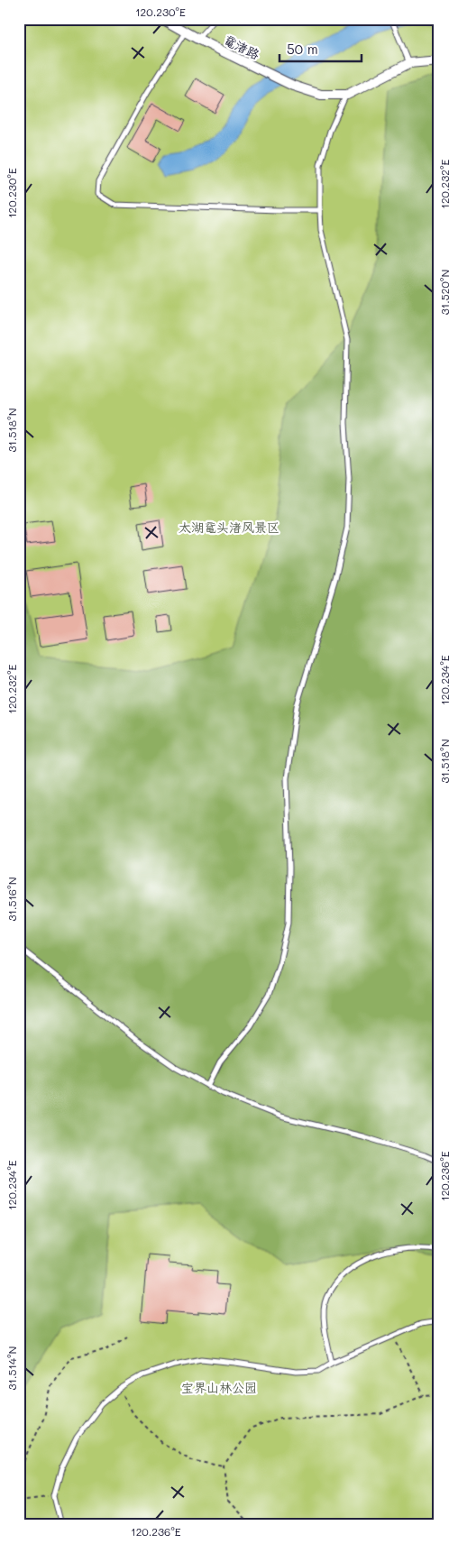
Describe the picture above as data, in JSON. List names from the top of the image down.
{
  "streets": {
    "street": ["鼋渚路"]
  },
  "parks": ["太湖鼋头渚风景区", "宝界山林公园"],
  "scale_bar": "50 m",
  "coordinates": [
    "120.230°E",
    "120.232°E",
    "31.520°N",
    "31.518°N",
    "120.234°E",
    "31.516°N",
    "120.236°E",
    "31.514°N"
  ]
}
